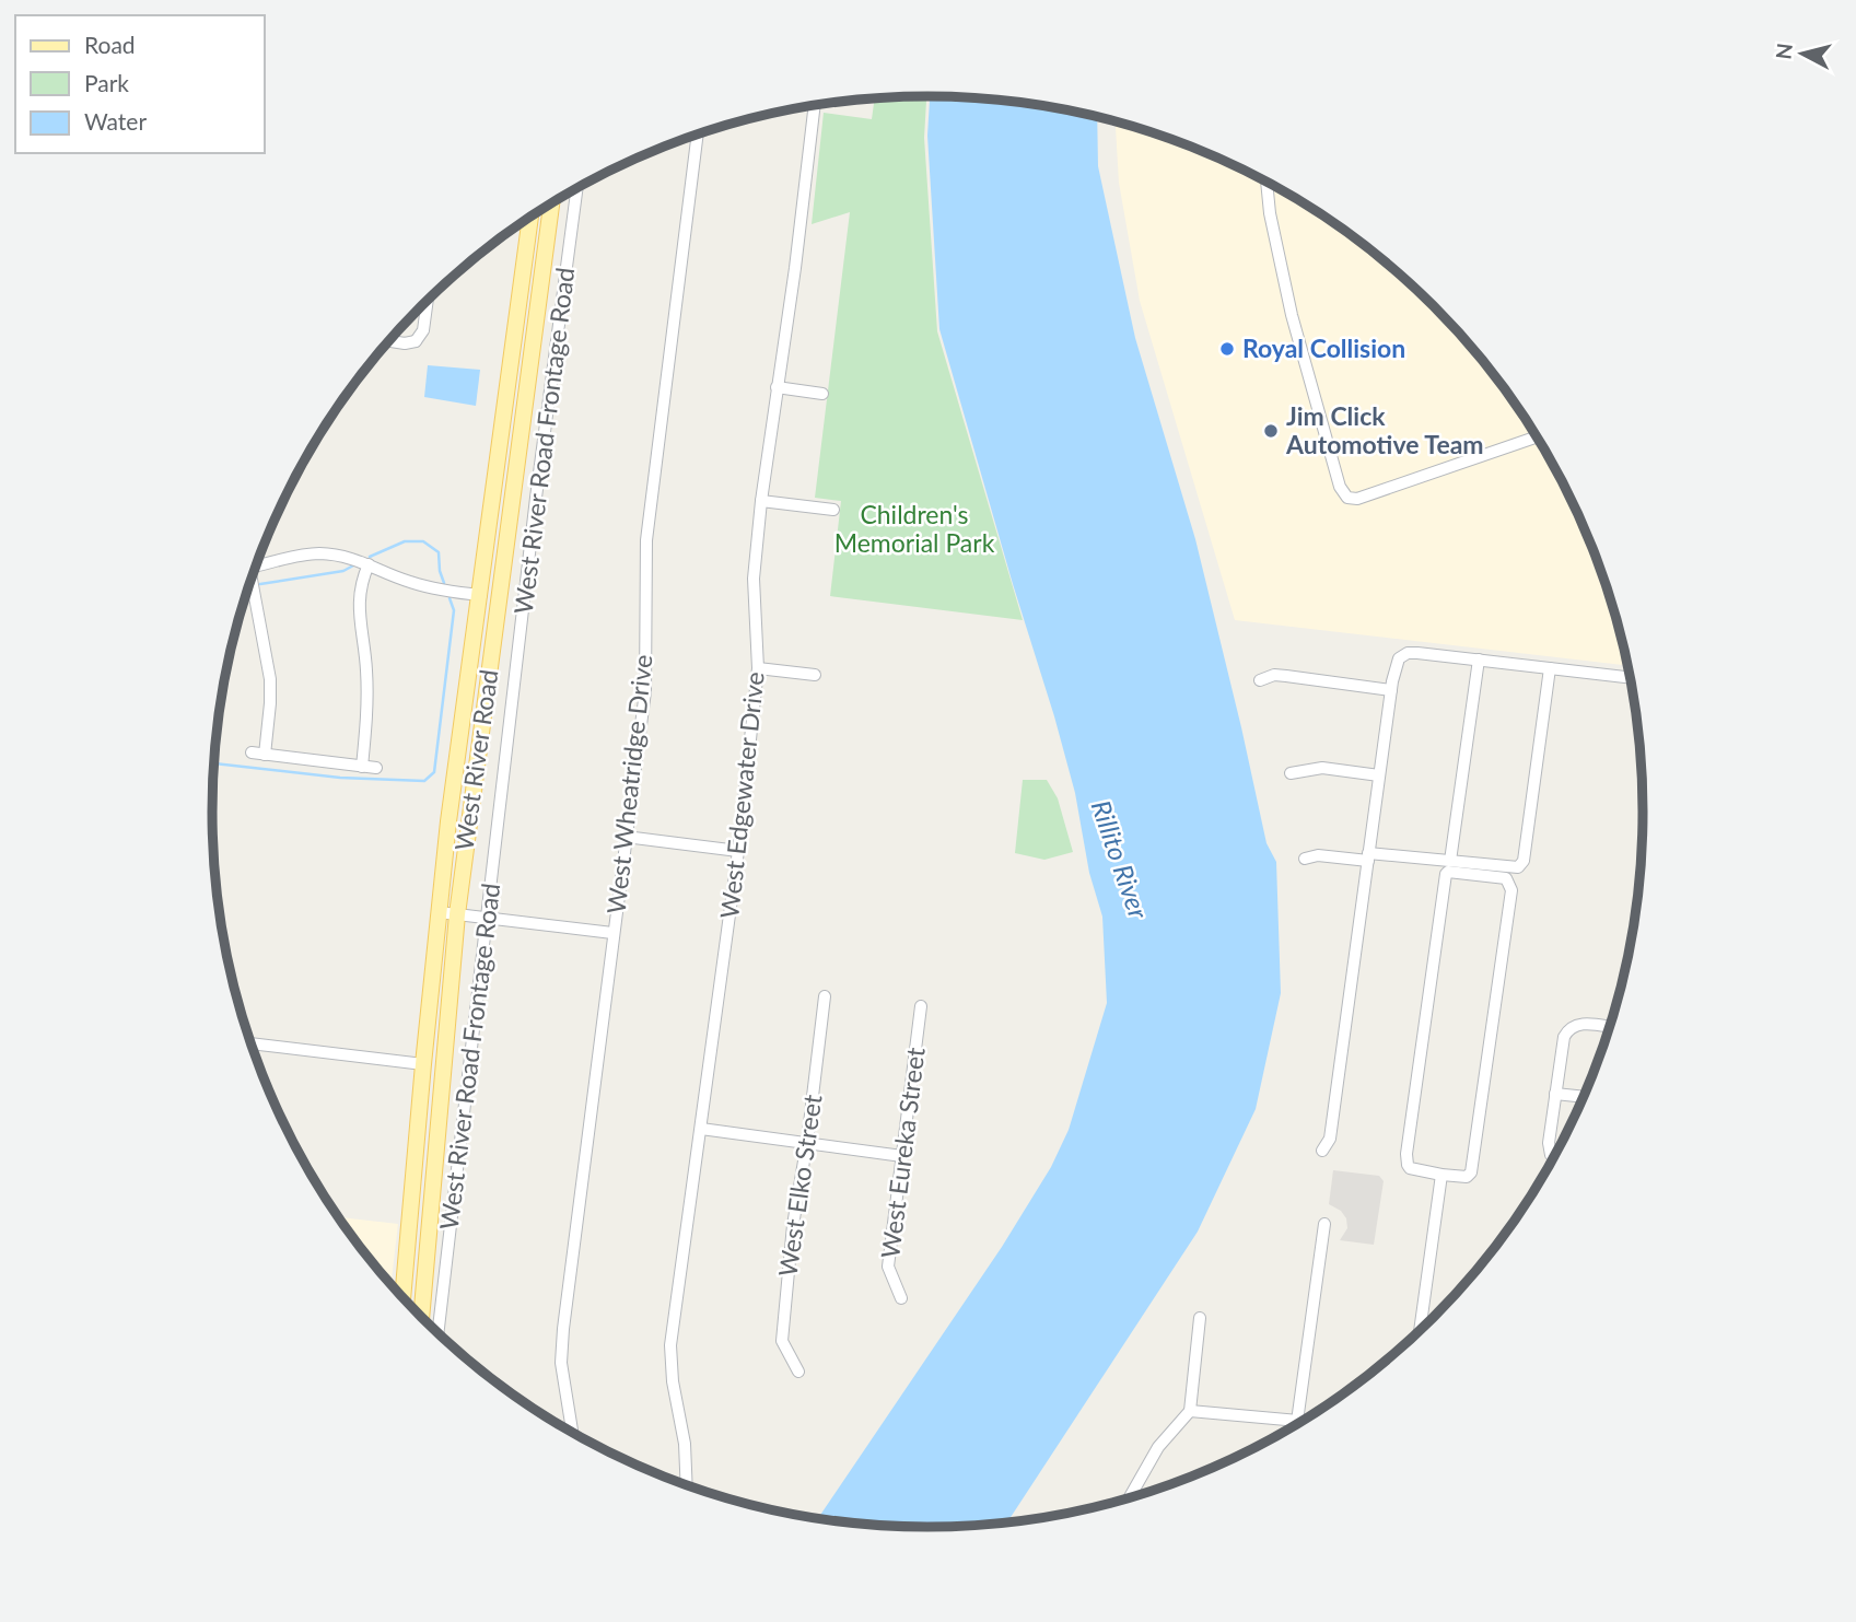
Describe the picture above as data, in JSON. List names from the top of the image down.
{
  "streets": {
    "main road": ["West River Road"],
    "street": [
      "West River Road Frontage Road",
      "West Wheatridge Drive",
      "West Edgewater Drive",
      "West Eureka Street",
      "West Elko Street"
    ]
  },
  "water": ["Rillito River"],
  "parks": ["Children's Memorial Park"],
  "places": ["Royal Collision", "Jim Click Automotive Team"],
  "legend": ["Road", "Park", "Water"],
  "north": "left"
}
